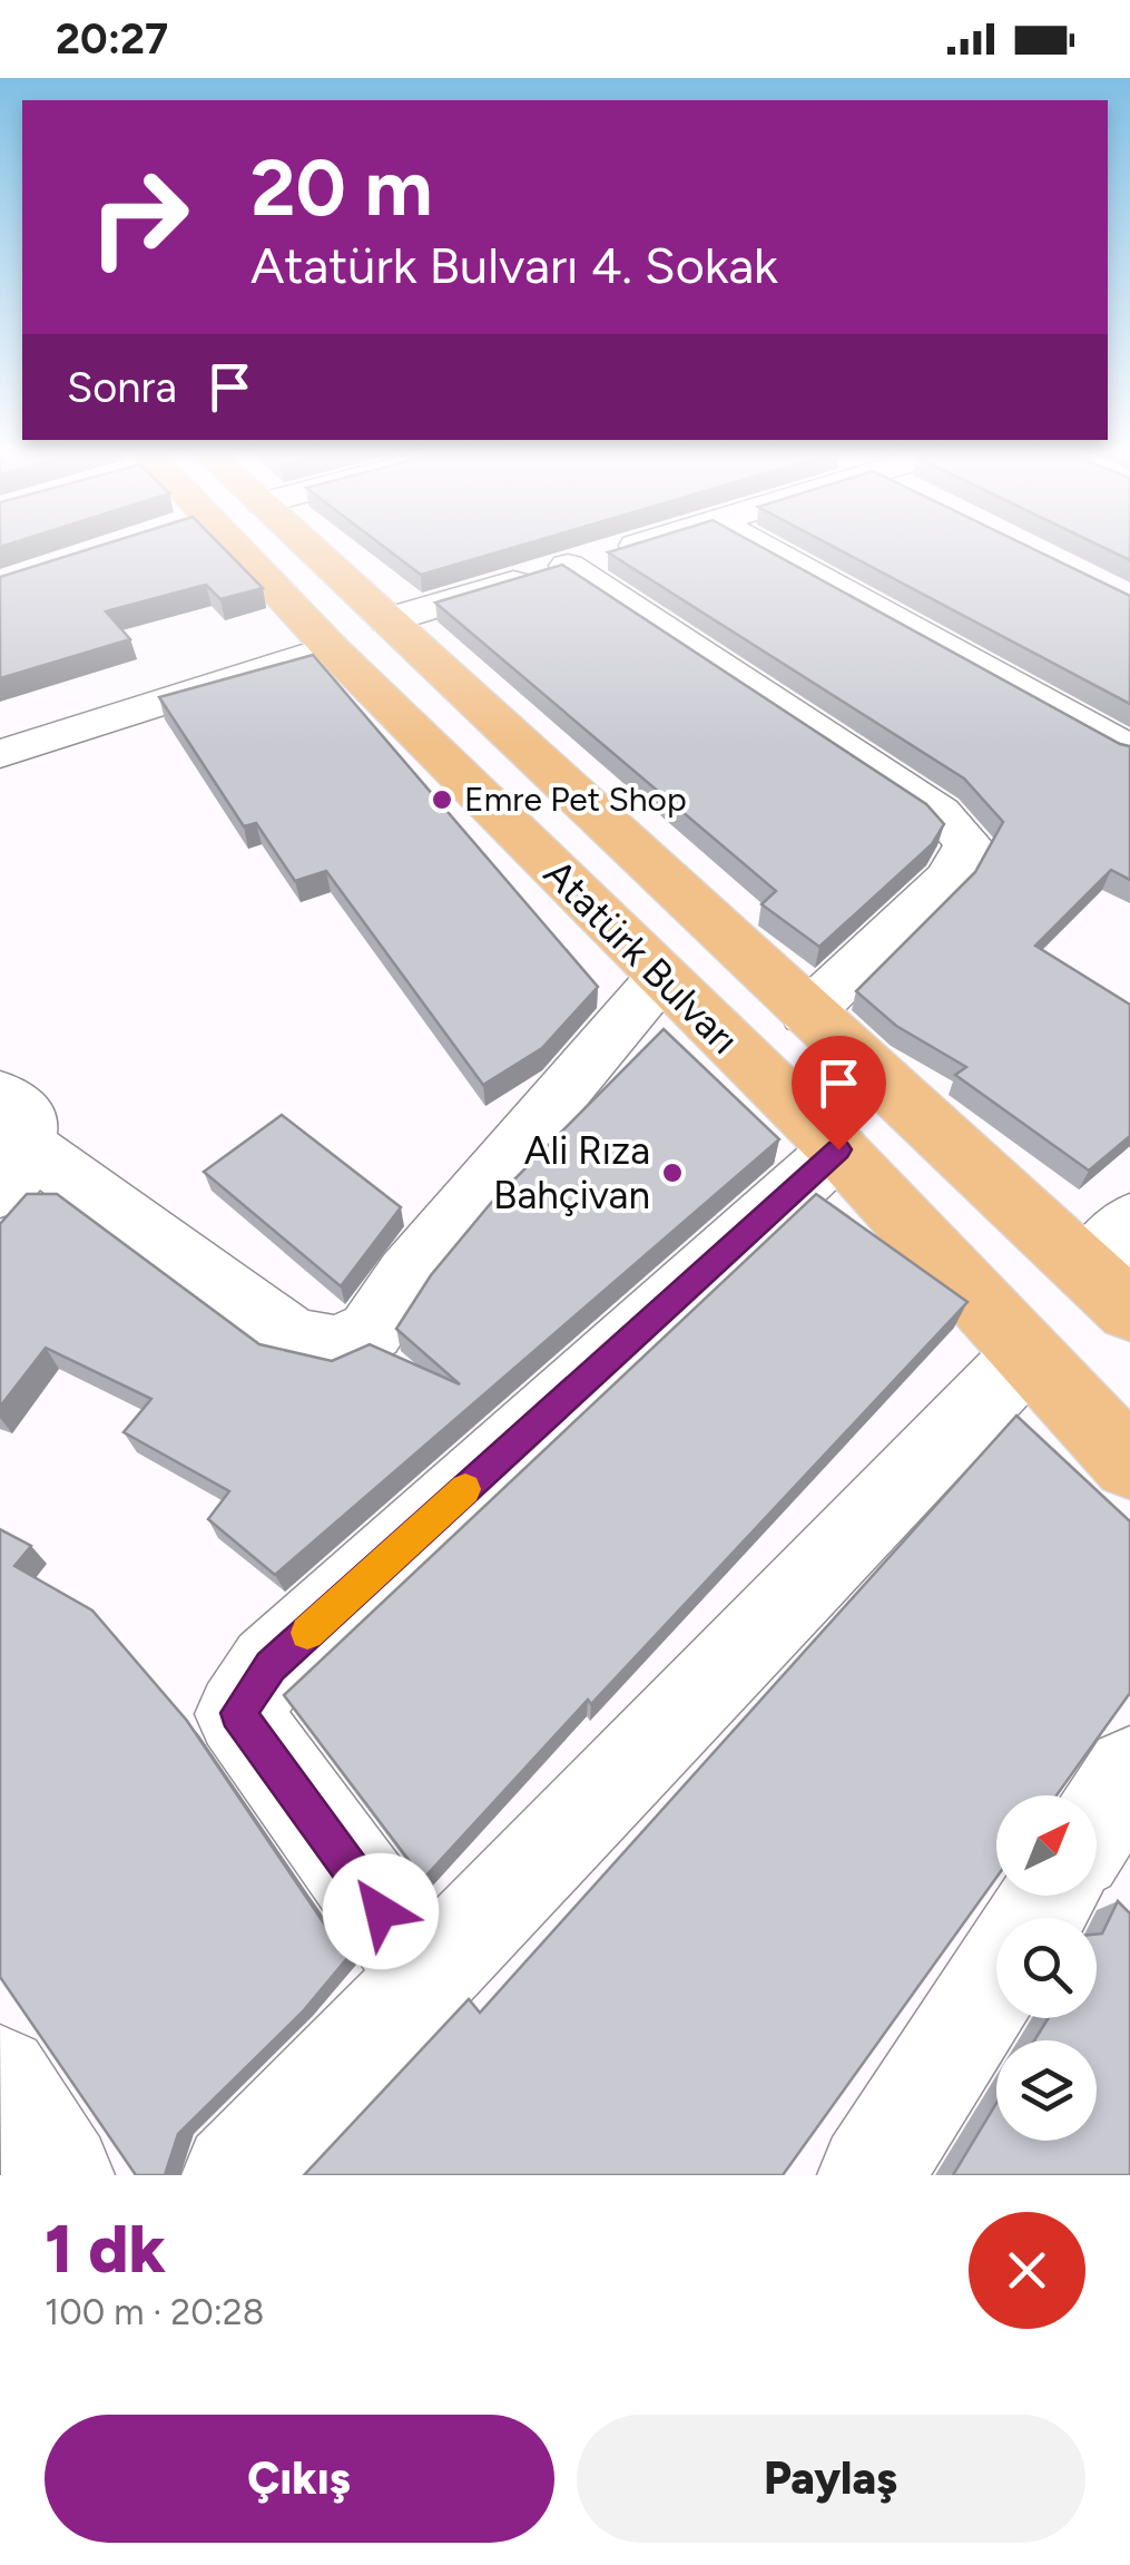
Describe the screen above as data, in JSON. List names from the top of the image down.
{
  "streets": {
    "main road": ["Atatürk Bulvarı"]
  },
  "places": ["Emre Pet Shop", "Ali Rıza Bahçivan"],
  "north": "top right",
  "page": {
    "status": "20:27",
    "turn": ["20 m", "Atatürk Bulvarı 4. Sokak"],
    "then": "Sonra",
    "heading": ["1 dk", "100 m · 20:28"],
    "buttons": ["Çıkış", "Paylaş"]
  }
}
